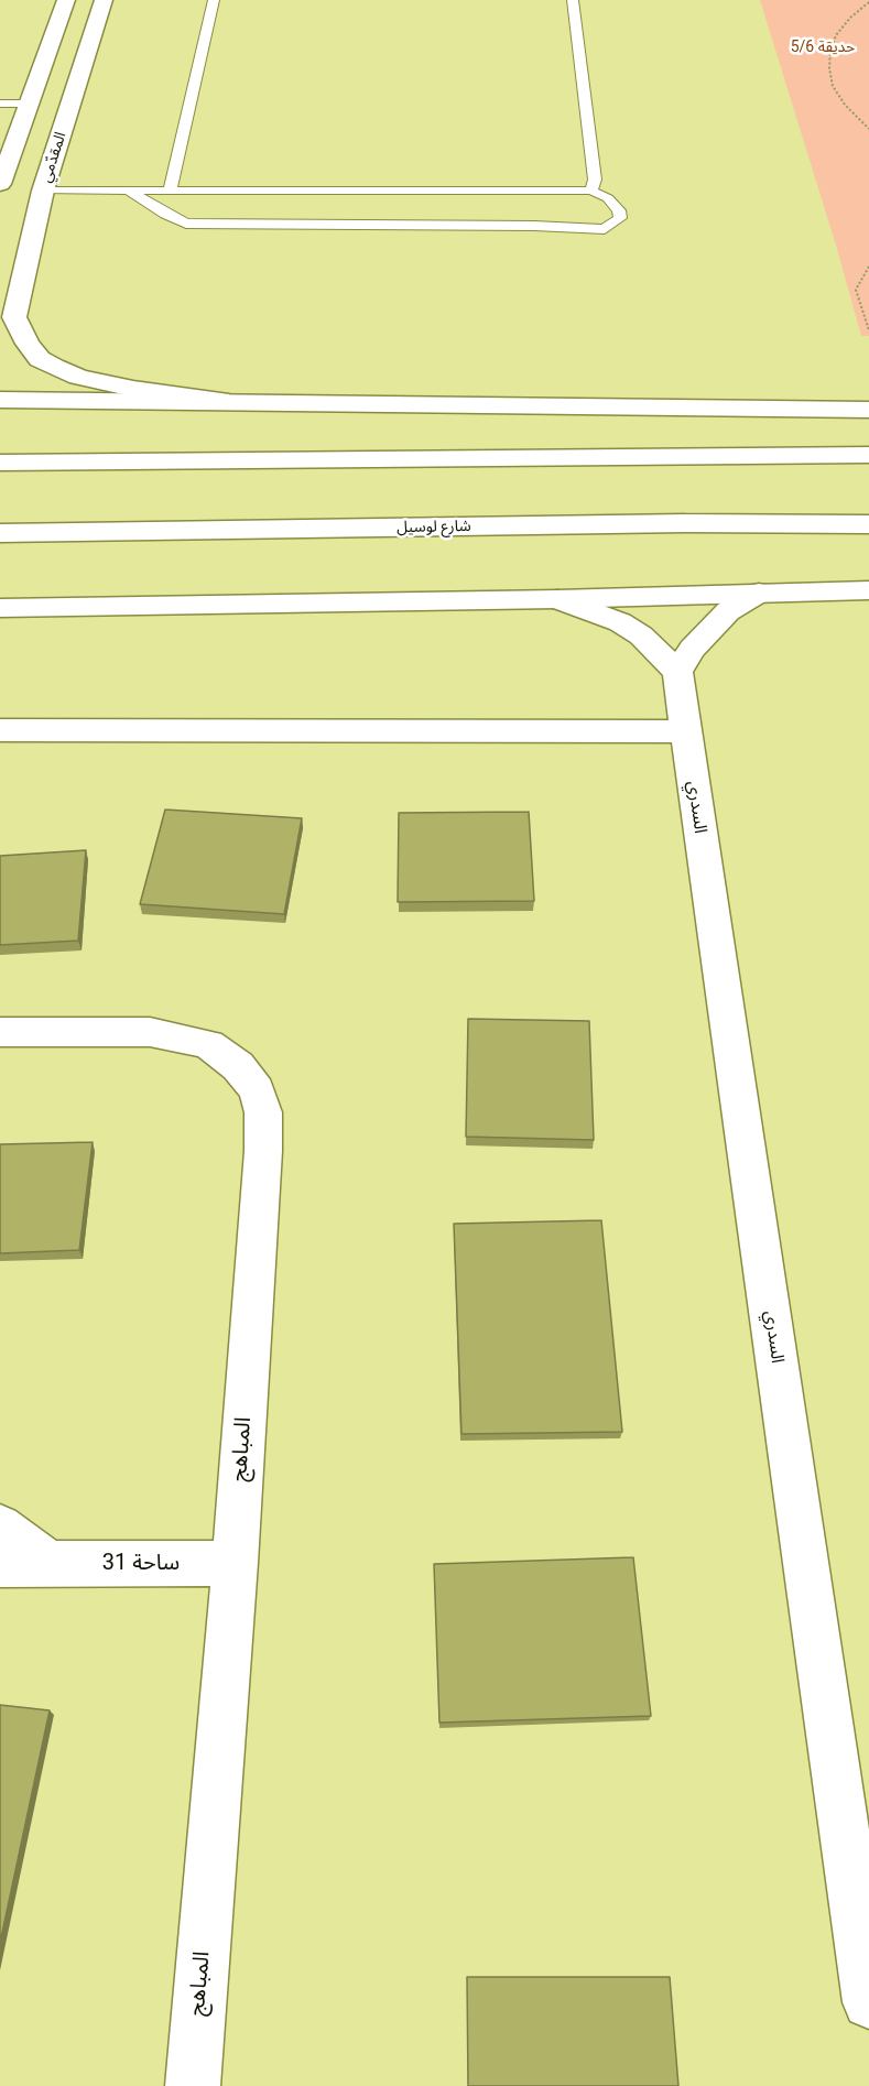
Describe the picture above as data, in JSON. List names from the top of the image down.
{
  "streets": {
    "main road": [
      "المقدّمي",
      "شارع لوسيل",
      "السدري",
      "المباهج",
      "ساحة 31"
    ]
  },
  "crossings": [
    ["المباهج", "ساحة 31"]
  ],
  "parks": ["حديقة 5/6"]
}
